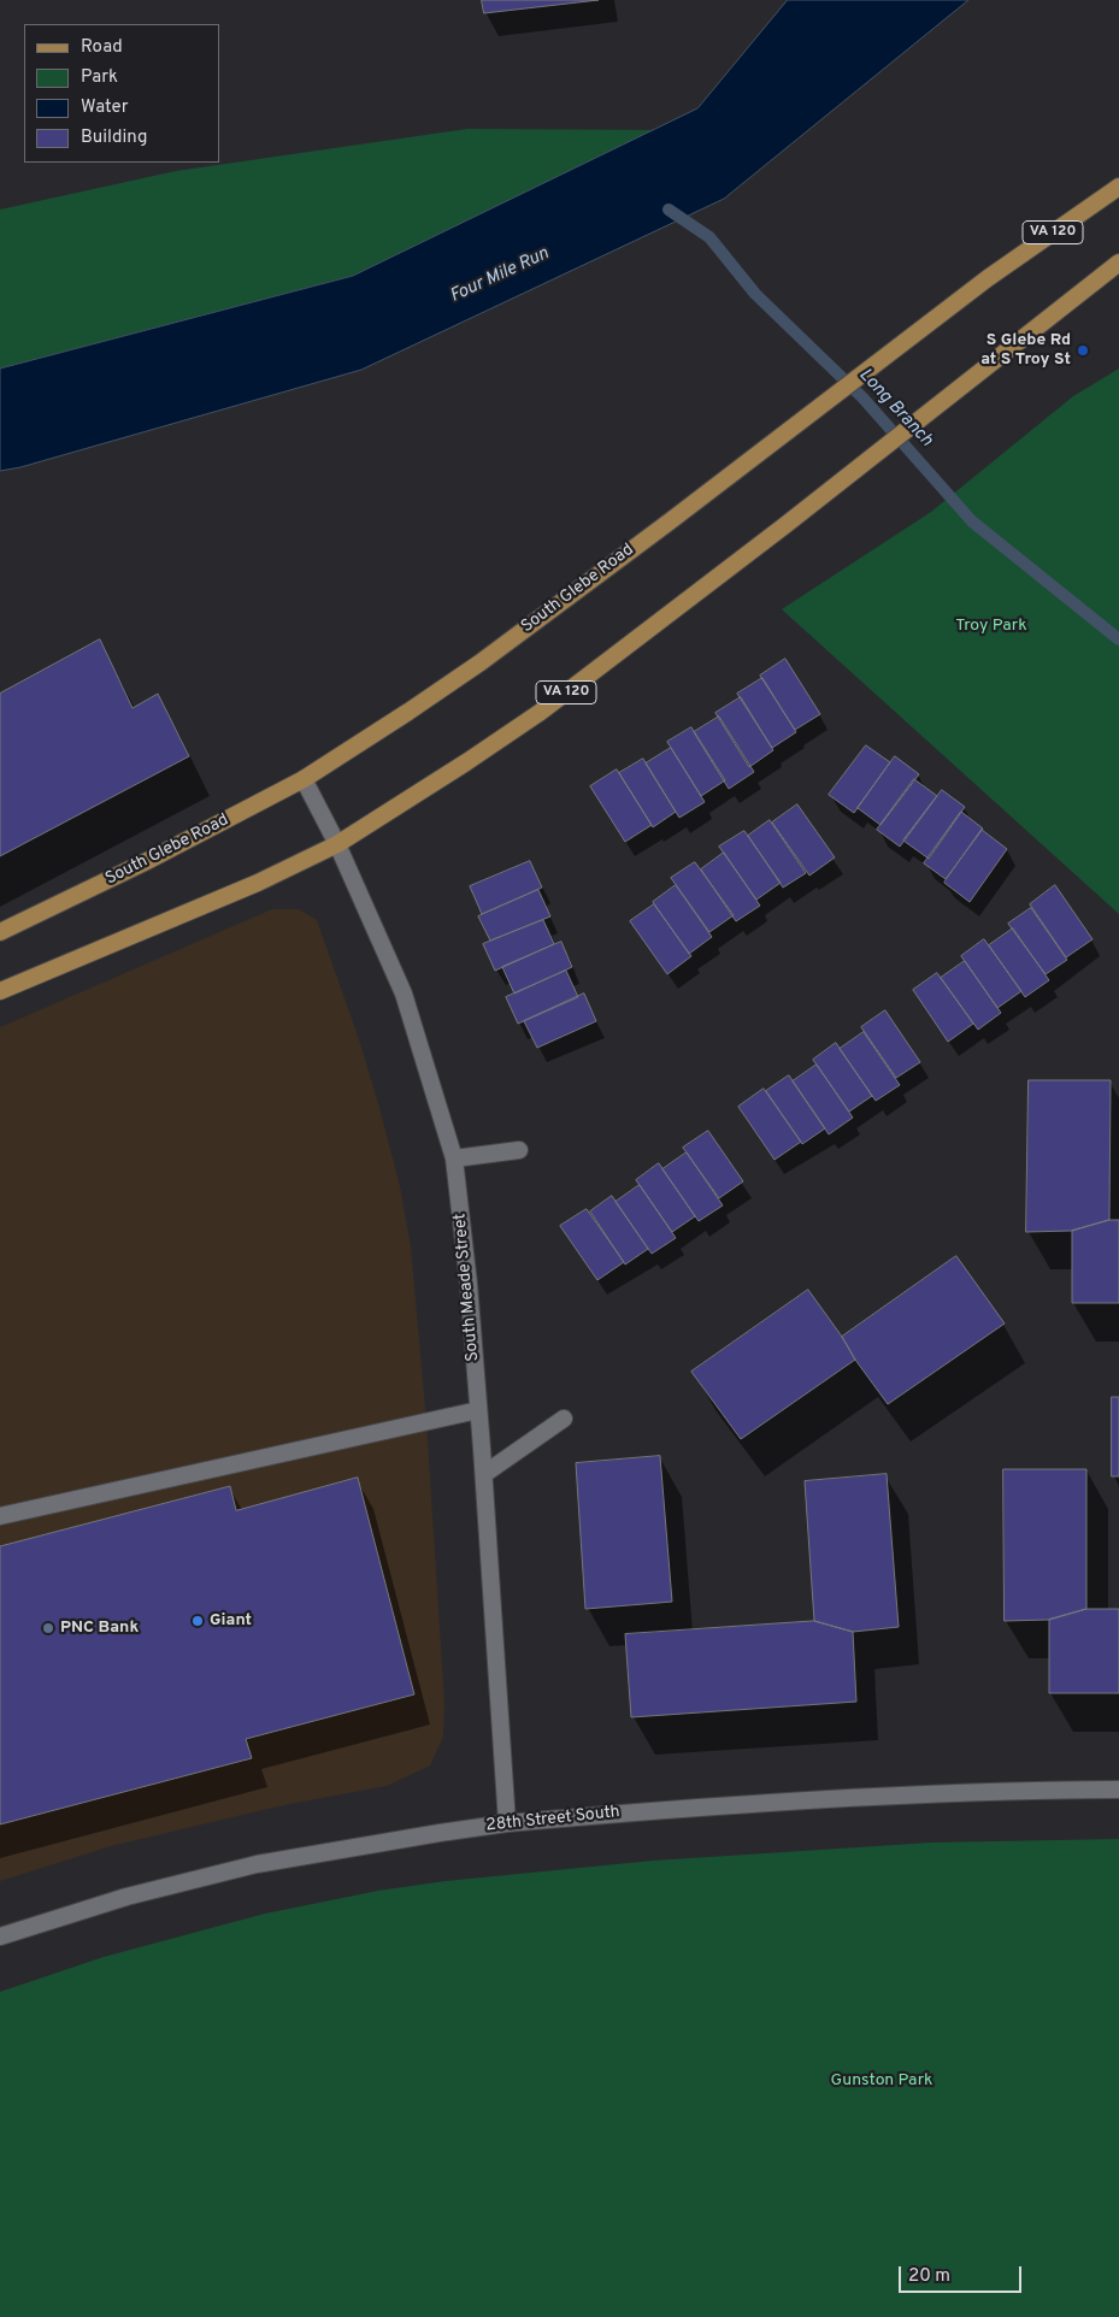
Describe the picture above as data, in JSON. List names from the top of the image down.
{
  "streets": {
    "main road": ["VA 120", "South Glebe Road"],
    "street": ["South Meade Street", "28th Street South"]
  },
  "crossings": [
    ["VA 120", "South Meade Street"],
    ["South Glebe Road", "South Meade Street"],
    ["South Meade Street", "28th Street South"]
  ],
  "water": ["Four Mile Run", "Long Branch"],
  "parks": ["Troy Park", "Gunston Park"],
  "places": ["S Glebe Rd at S Troy St", "Giant", "PNC Bank"],
  "legend": [
    "Road",
    "Park",
    "Water",
    "Building"
  ],
  "scale_bar": "20 m"
}
